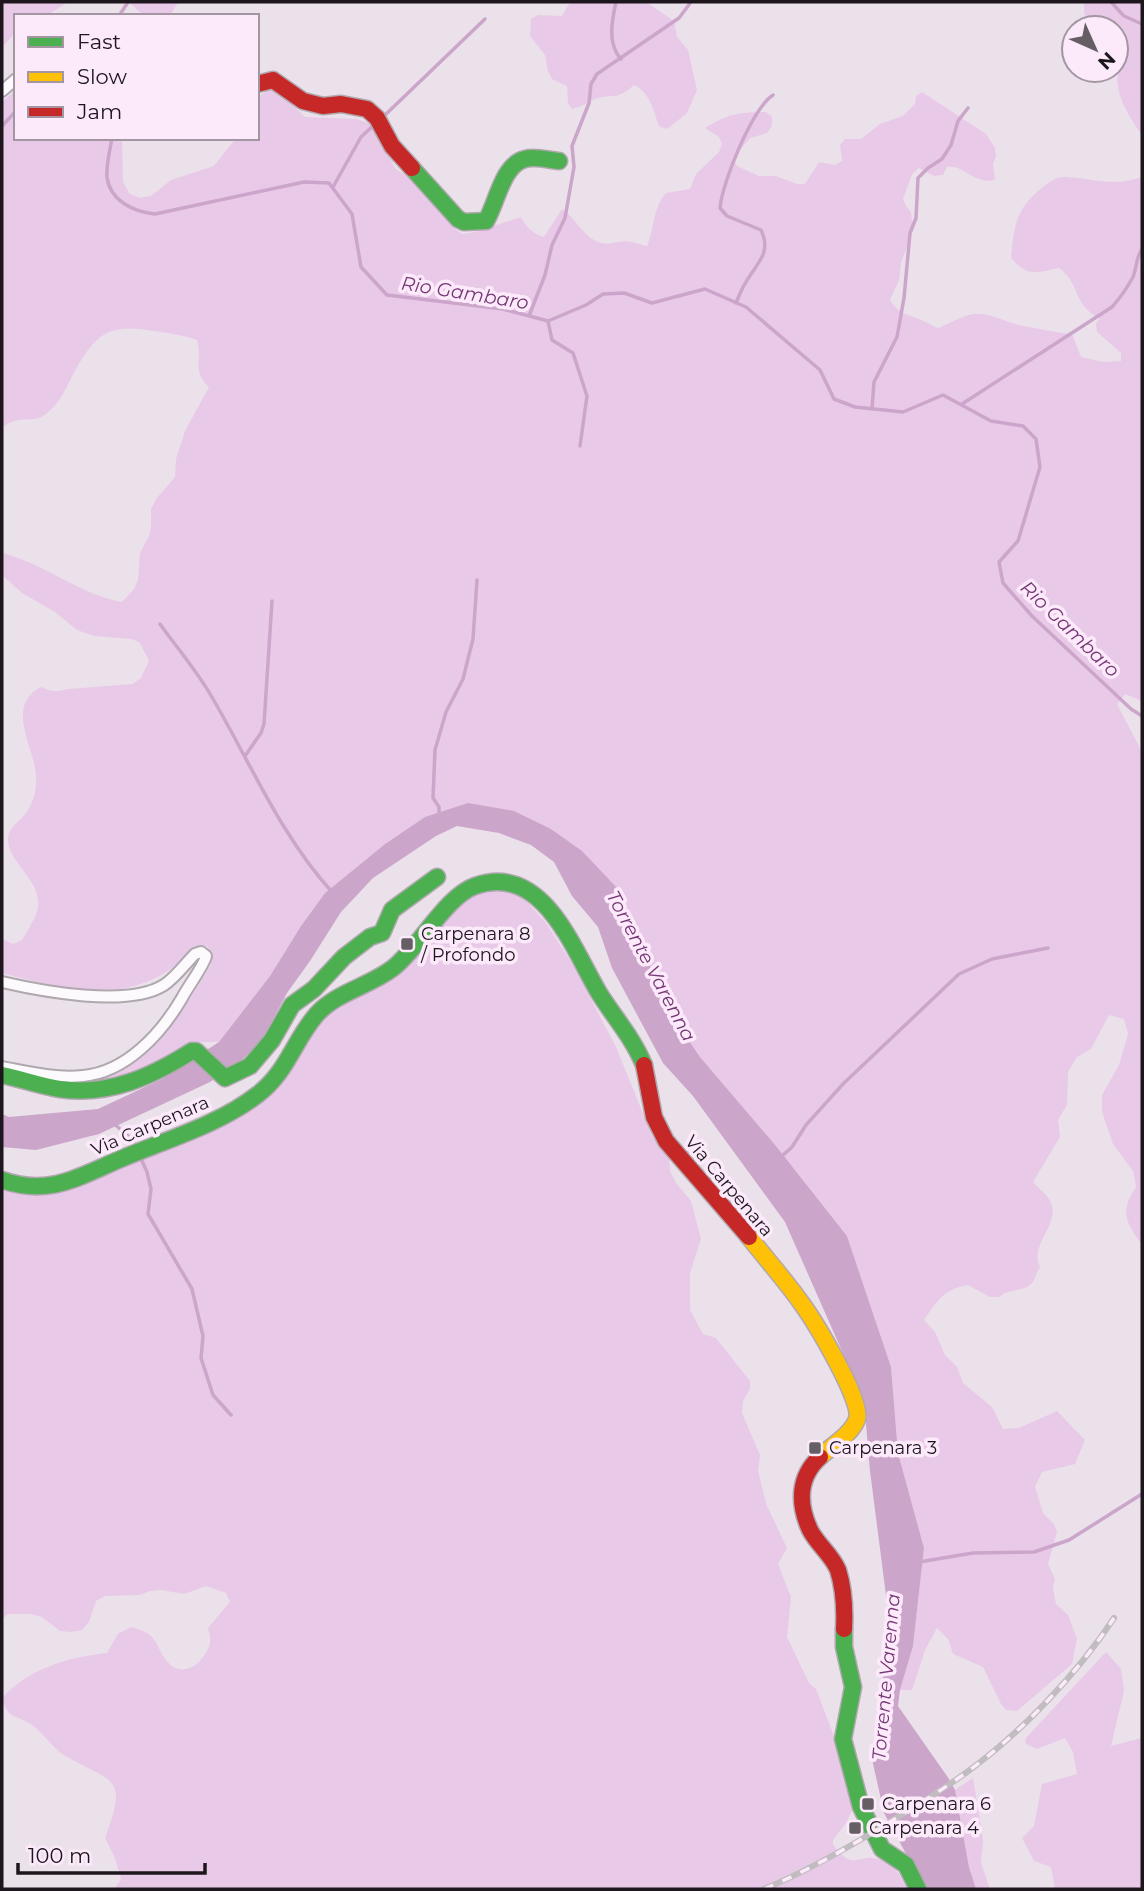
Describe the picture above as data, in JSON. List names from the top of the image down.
{
  "streets": {
    "street": ["Via Carpenara"]
  },
  "water": ["Rio Gambaro", "Torrente Varenna"],
  "places": {
    "transit": [
      "Carpenara 8 / Profondo",
      "Carpenara 3",
      "Carpenara 6",
      "Carpenara 4"
    ]
  },
  "legend": ["Fast", "Slow", "Jam"],
  "scale_bar": "100 m",
  "north": "bottom right"
}
